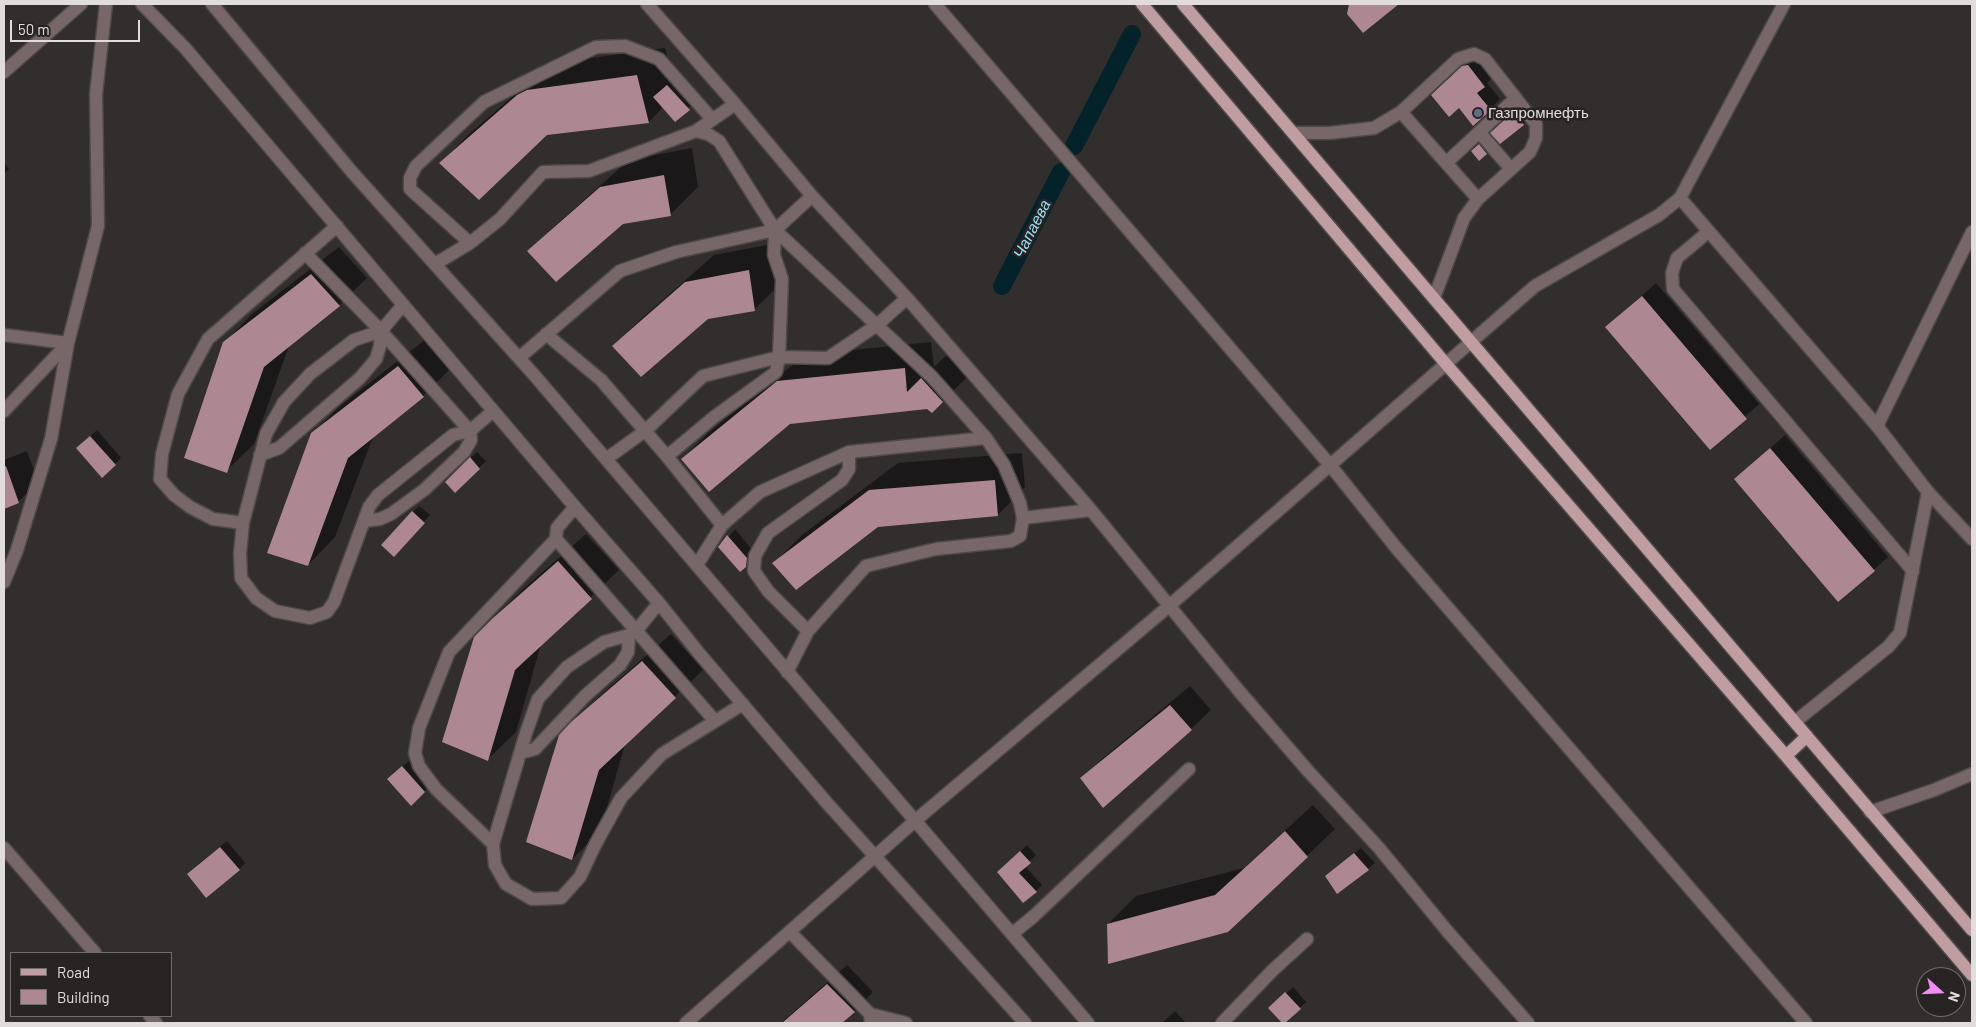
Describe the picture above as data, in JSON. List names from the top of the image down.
{
  "water": ["Чапаева"],
  "places": ["Газпромнефть"],
  "legend": ["Road", "Building"],
  "scale_bar": "50 m",
  "north": "right"
}
